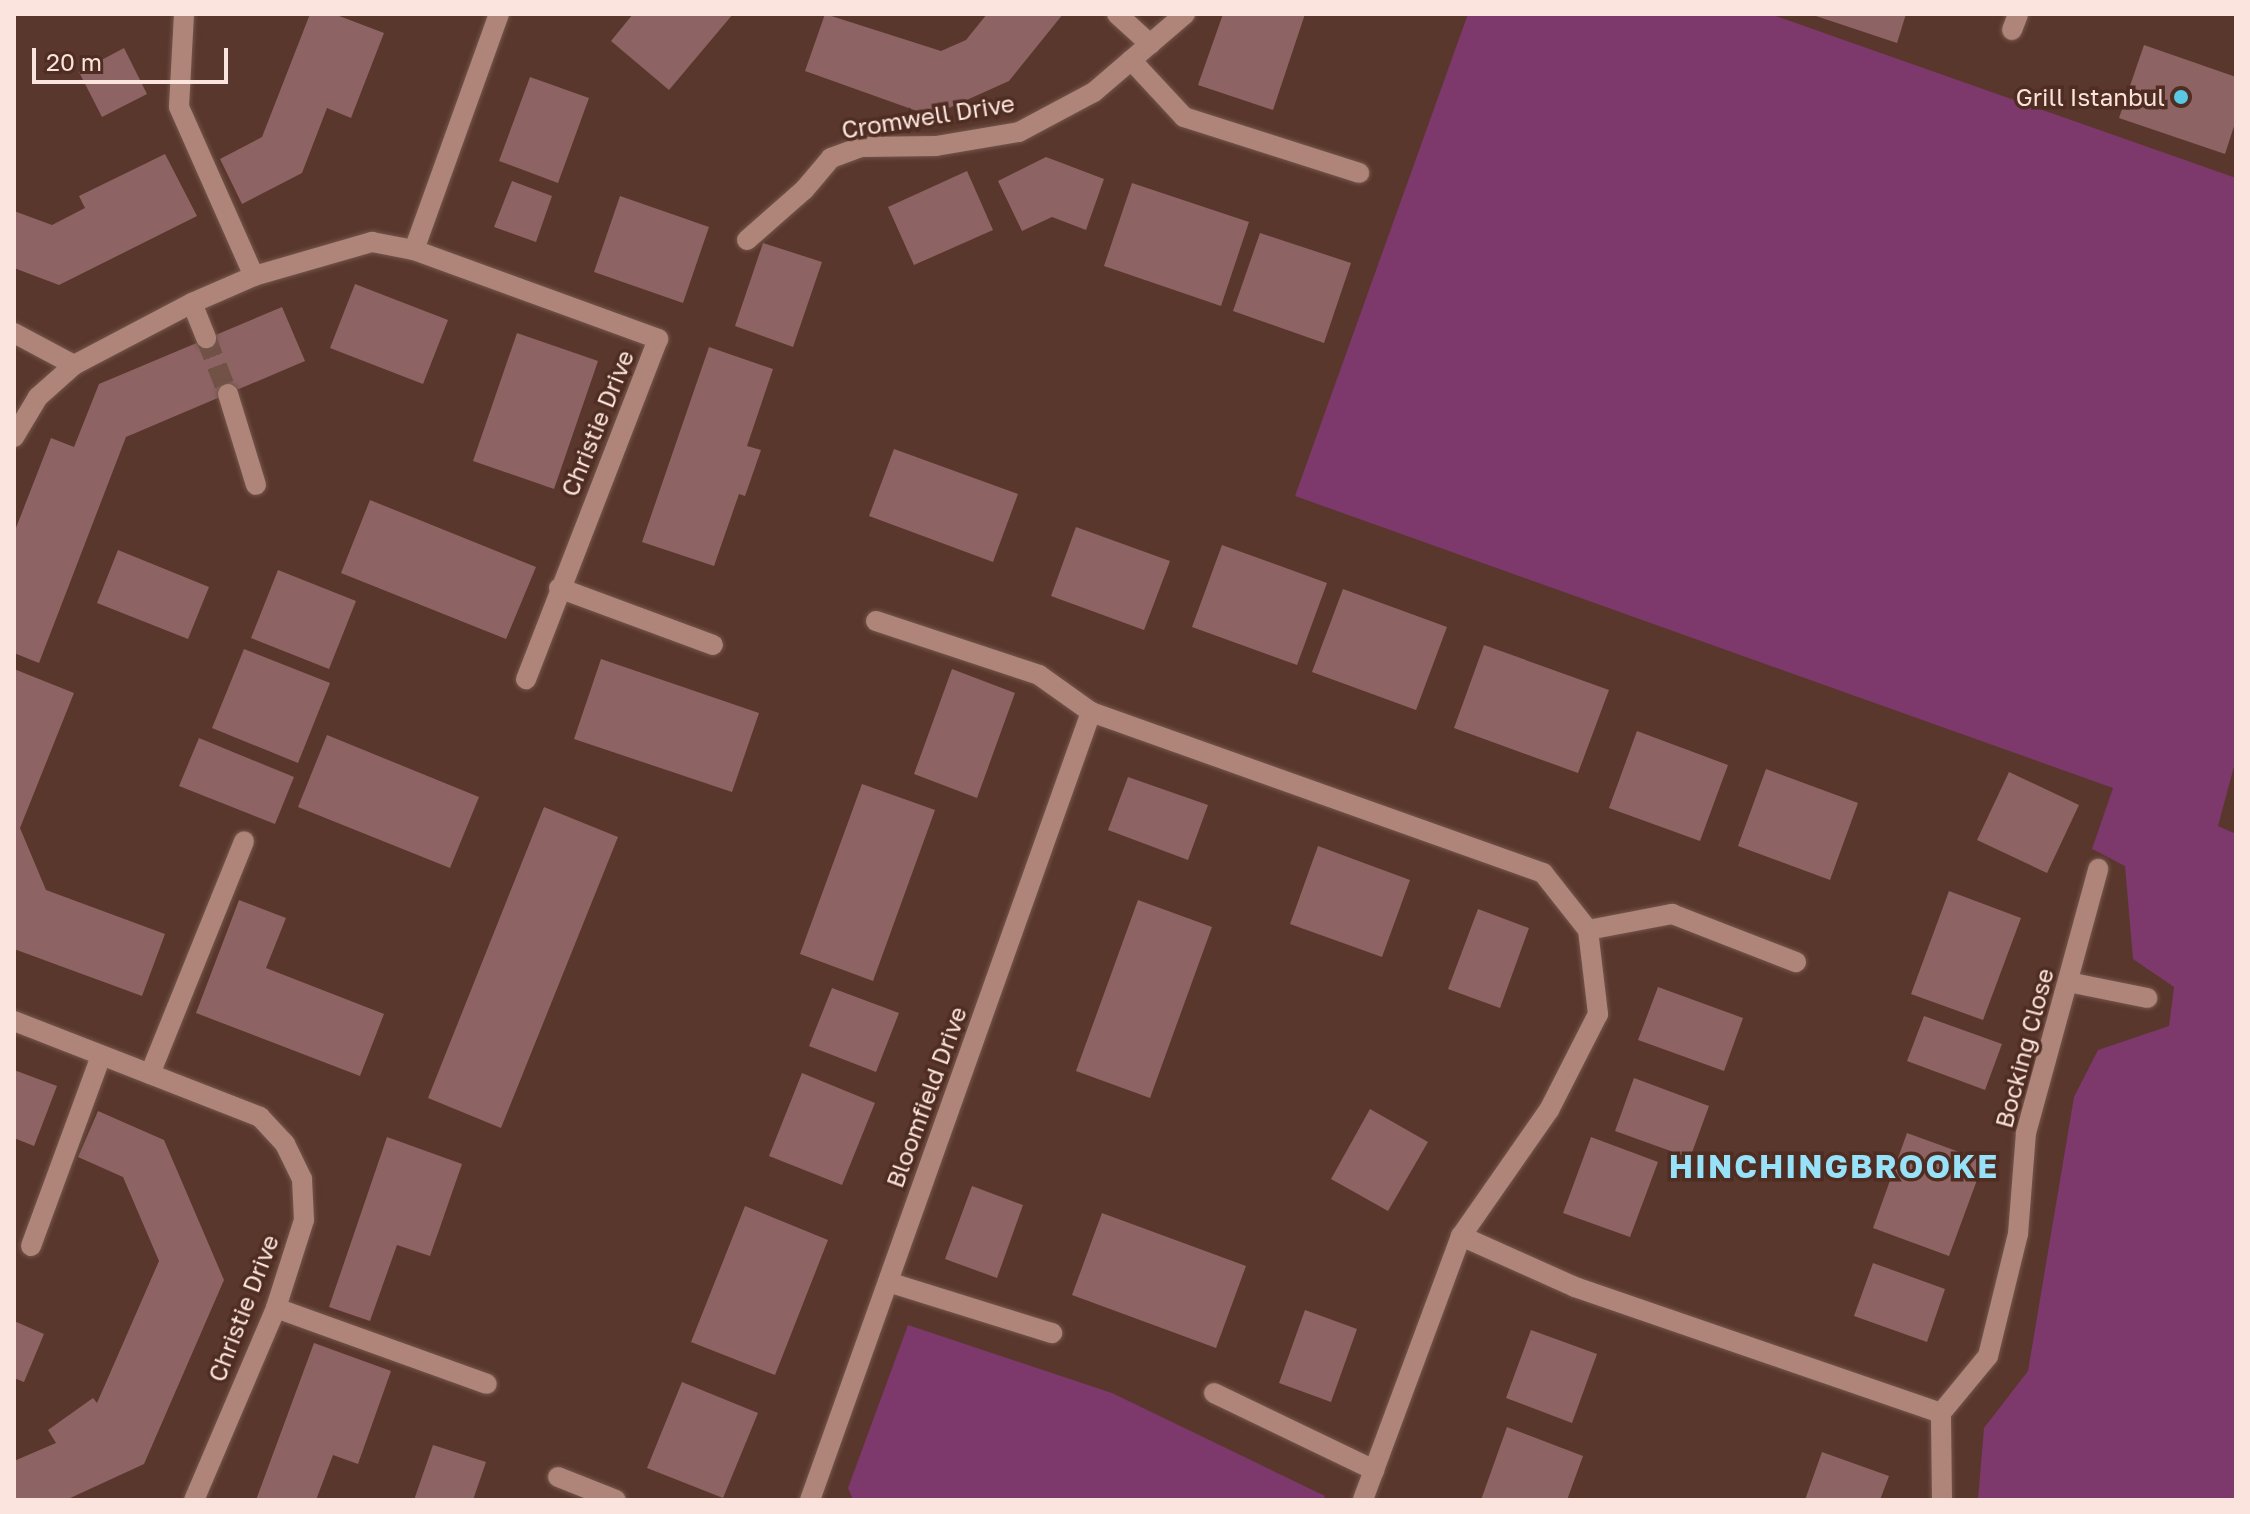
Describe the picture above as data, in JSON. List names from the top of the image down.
{
  "streets": {
    "street": [
      "Cromwell Drive",
      "Christie Drive",
      "Bocking Close",
      "Bloomfield Drive"
    ]
  },
  "districts": ["HINCHINGBROOKE"],
  "places": ["Grill Istanbul"],
  "scale_bar": "20 m"
}
